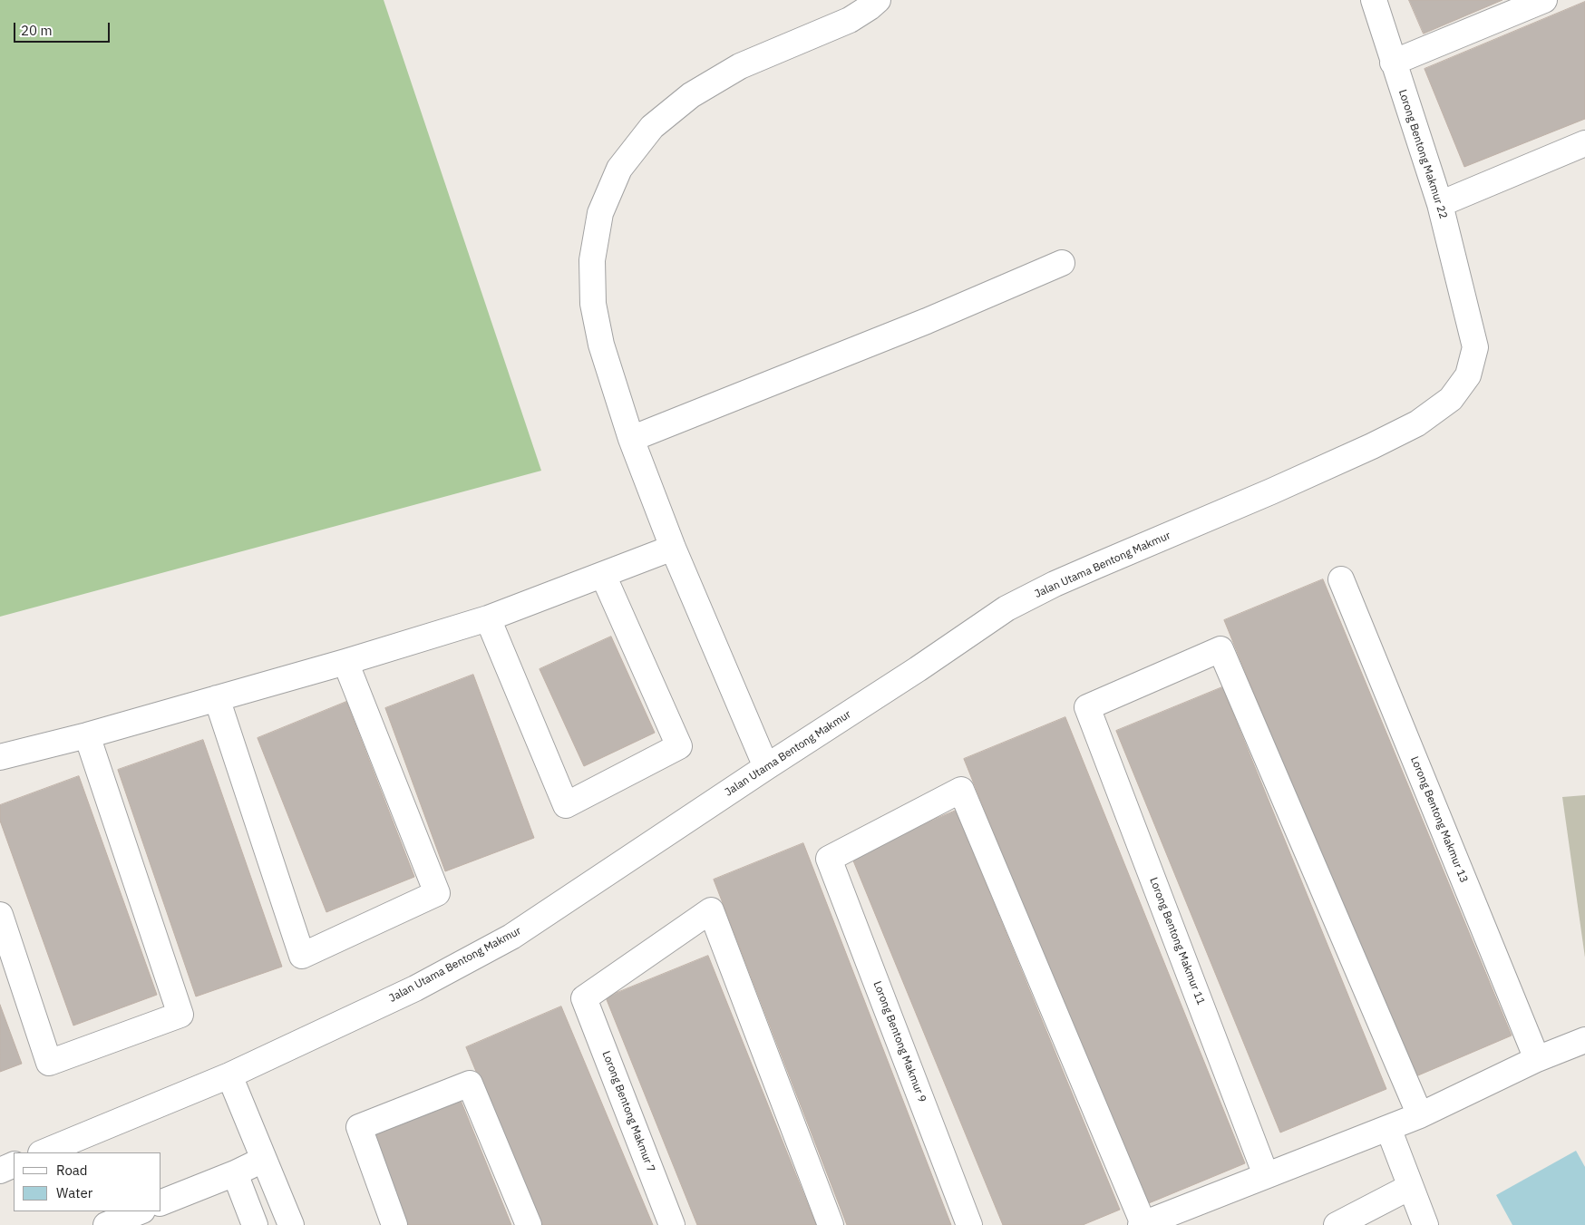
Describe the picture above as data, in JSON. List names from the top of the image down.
{
  "streets": {
    "street": [
      "Lorong Bentong Makmur 22",
      "Jalan Utama Bentong Makmur",
      "Lorong Bentong Makmur 13",
      "Lorong Bentong Makmur 11",
      "Lorong Bentong Makmur 9",
      "Lorong Bentong Makmur 7"
    ]
  },
  "crossings": [
    ["Lorong Bentong Makmur 22", "Jalan Utama Bentong Makmur"]
  ],
  "legend": ["Road", "Water"],
  "scale_bar": "20 m"
}
